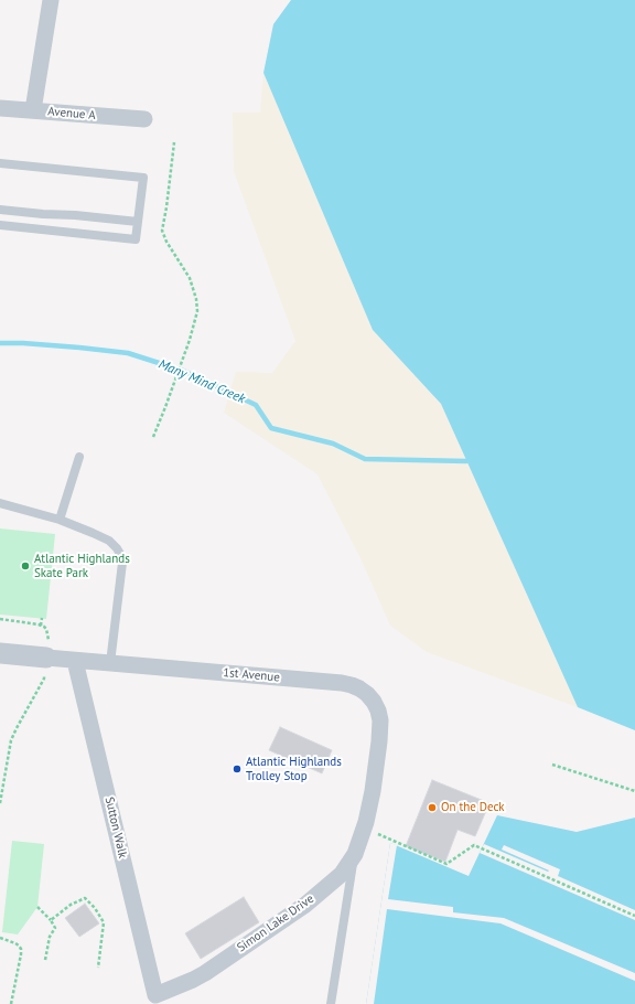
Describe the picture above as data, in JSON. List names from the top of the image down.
{
  "streets": {
    "street": [
      "Avenue A",
      "1st Avenue",
      "Sutton Walk",
      "Simon Lake Drive"
    ]
  },
  "crossings": [
    ["1st Avenue", "Sutton Walk"],
    ["1st Avenue", "Simon Lake Drive"],
    ["Sutton Walk", "Simon Lake Drive"]
  ],
  "water": ["Many Mind Creek"],
  "places": ["Atlantic Highlands Skate Park", "Atlantic Highlands Trolley Stop", "On the Deck"]
}
